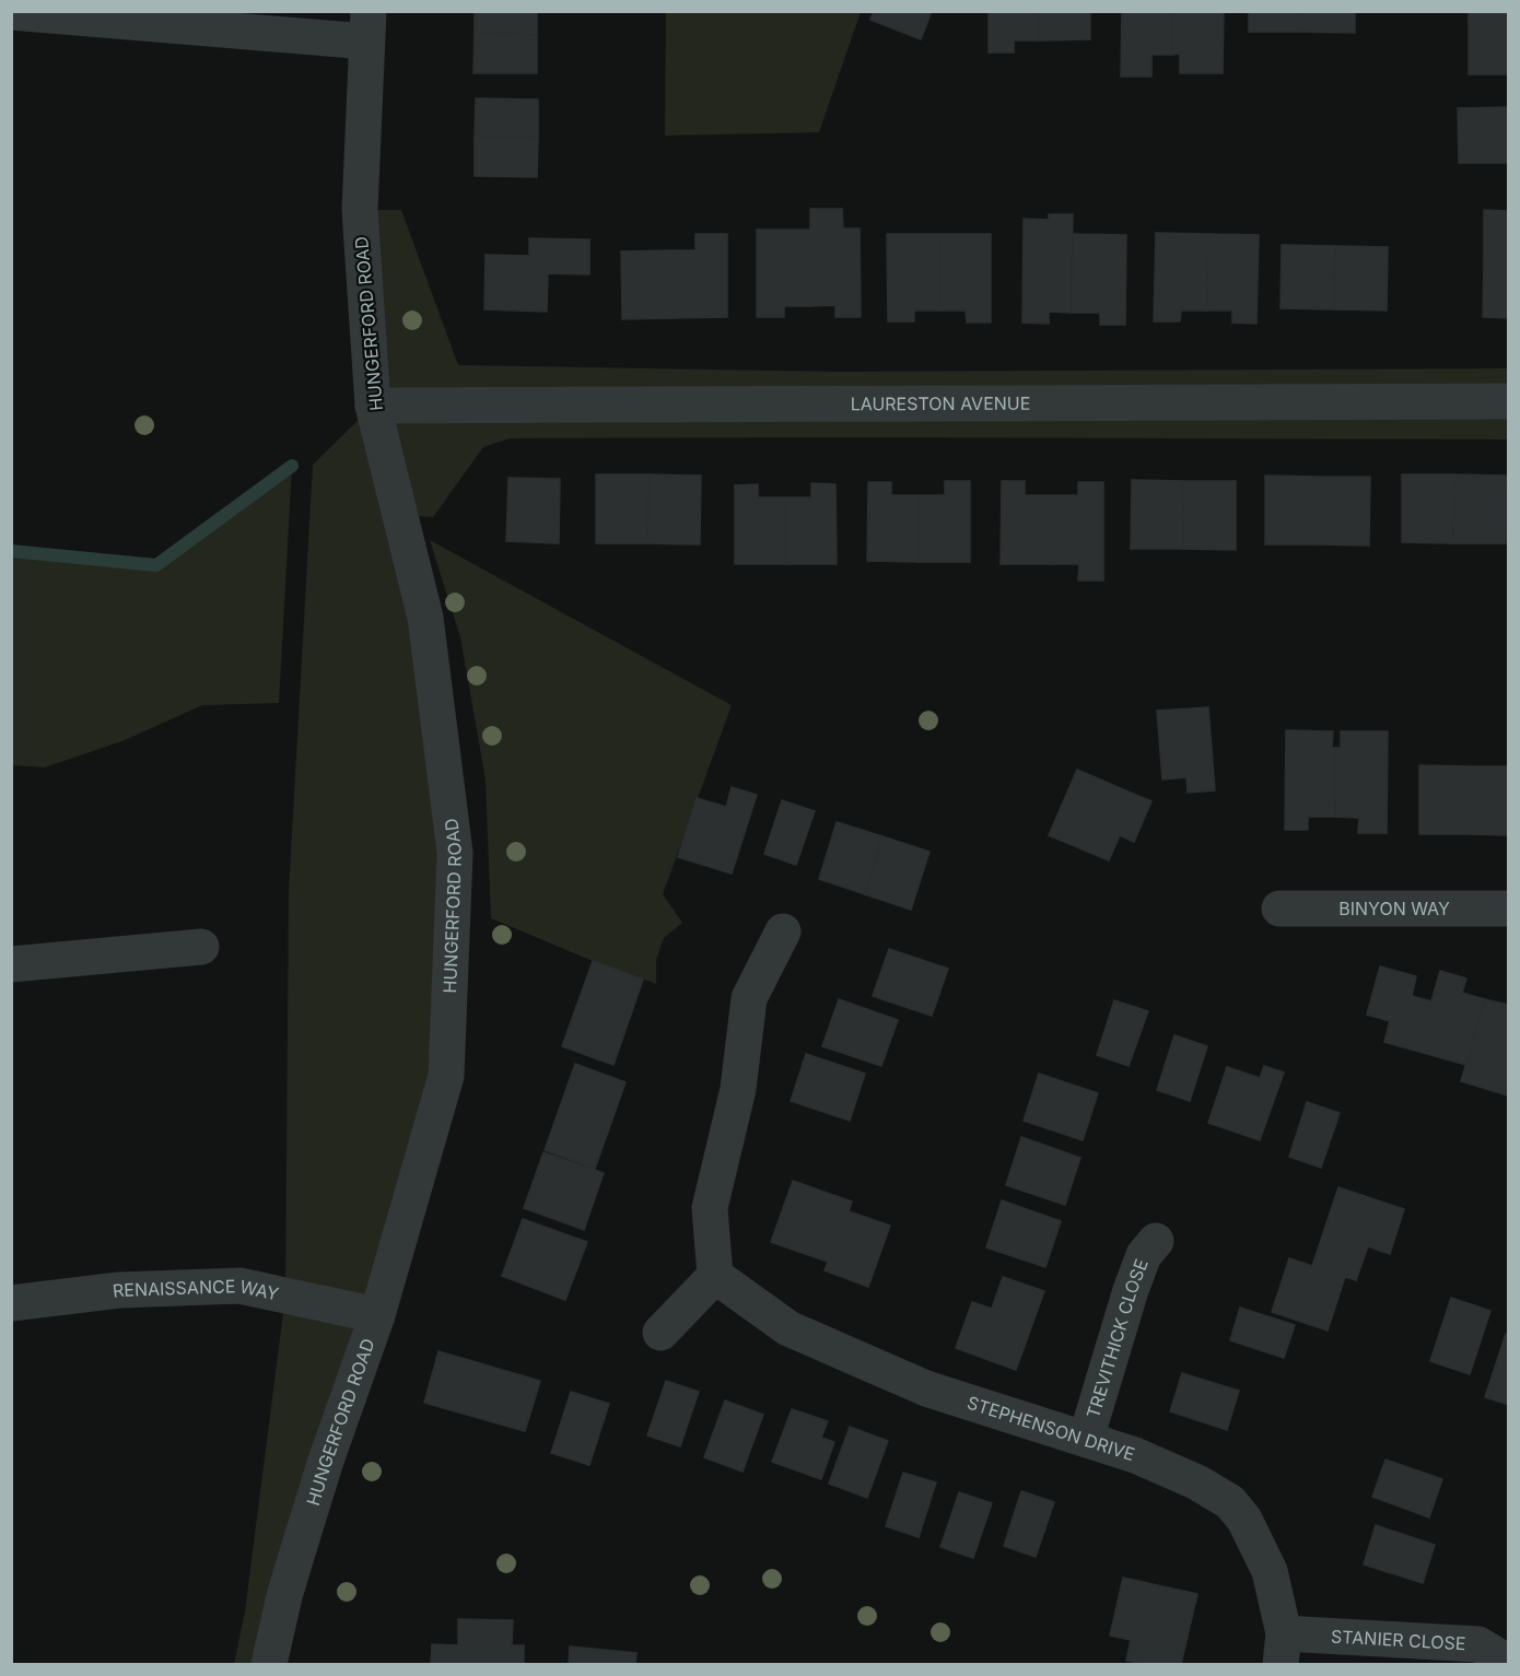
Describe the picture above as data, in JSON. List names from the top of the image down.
{
  "streets": {
    "street": [
      "HUNGERFORD ROAD",
      "LAURESTON AVENUE",
      "BINYON WAY",
      "RENAISSANCE WAY",
      "TREVITHICK CLOSE",
      "STEPHENSON DRIVE",
      "STANIER CLOSE"
    ]
  },
  "crossings": [
    ["HUNGERFORD ROAD", "LAURESTON AVENUE"],
    ["HUNGERFORD ROAD", "RENAISSANCE WAY"],
    ["TREVITHICK CLOSE", "STEPHENSON DRIVE"],
    ["STEPHENSON DRIVE", "STANIER CLOSE"]
  ]
}
